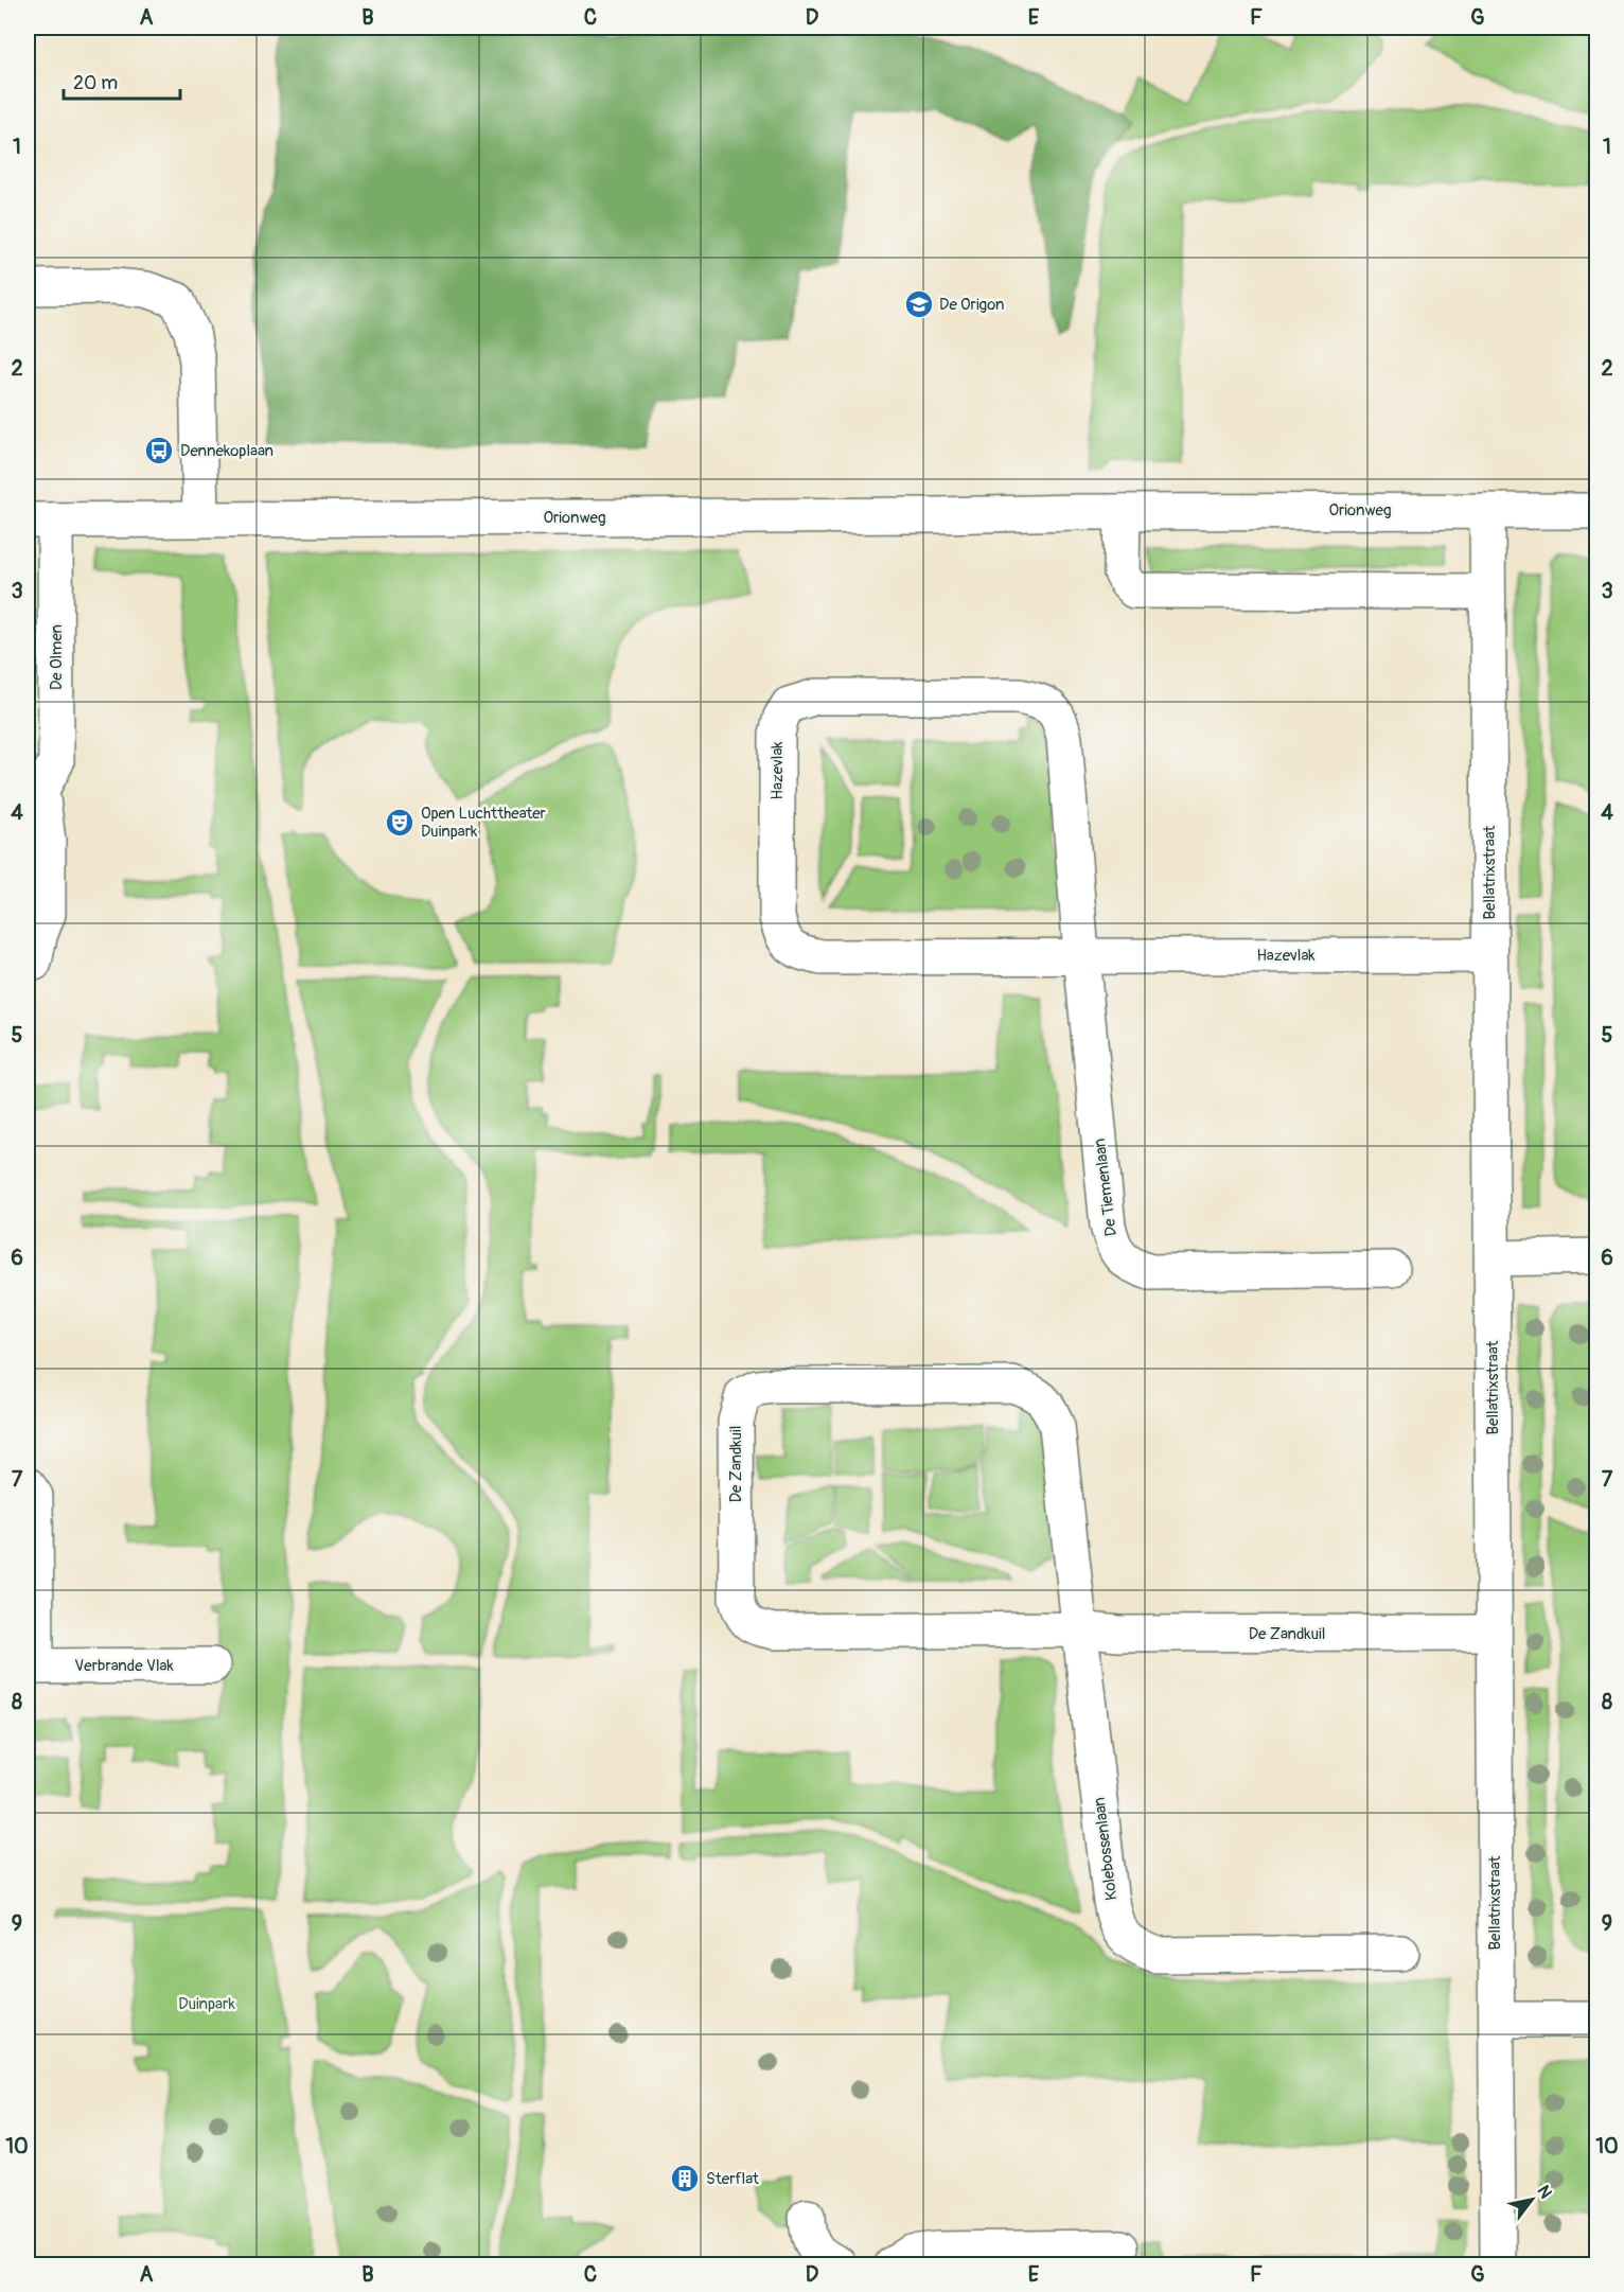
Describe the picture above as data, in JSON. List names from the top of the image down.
{
  "streets": {
    "street": [
      "Orionweg",
      "De Olmen",
      "Hazevlak",
      "Bellatrixstraat",
      "De Tiemenlaan",
      "De Zandkuil",
      "Verbrande Vlak",
      "Kolebossenlaan"
    ]
  },
  "crossings": [
    ["Orionweg", "De Olmen"],
    ["Orionweg", "Bellatrixstraat"],
    ["Hazevlak", "Bellatrixstraat"],
    ["Hazevlak", "De Tiemenlaan"],
    ["Bellatrixstraat", "De Zandkuil"],
    ["De Zandkuil", "Kolebossenlaan"]
  ],
  "parks": ["Duinpark"],
  "places": {
    "school or university": ["De Origon"],
    "bus stop": ["Dennekoplaan"],
    "theatre": ["Open Luchttheater Duinpark"],
    "building": ["Sterflat"]
  },
  "scale_bar": "20 m",
  "north": "top right",
  "grid": {
    "columns": [
      "A",
      "B",
      "C",
      "D",
      "E",
      "F",
      "G"
    ],
    "rows": [
      "1",
      "2",
      "3",
      "4",
      "5",
      "6",
      "7",
      "8",
      "9",
      "10"
    ]
  }
}
